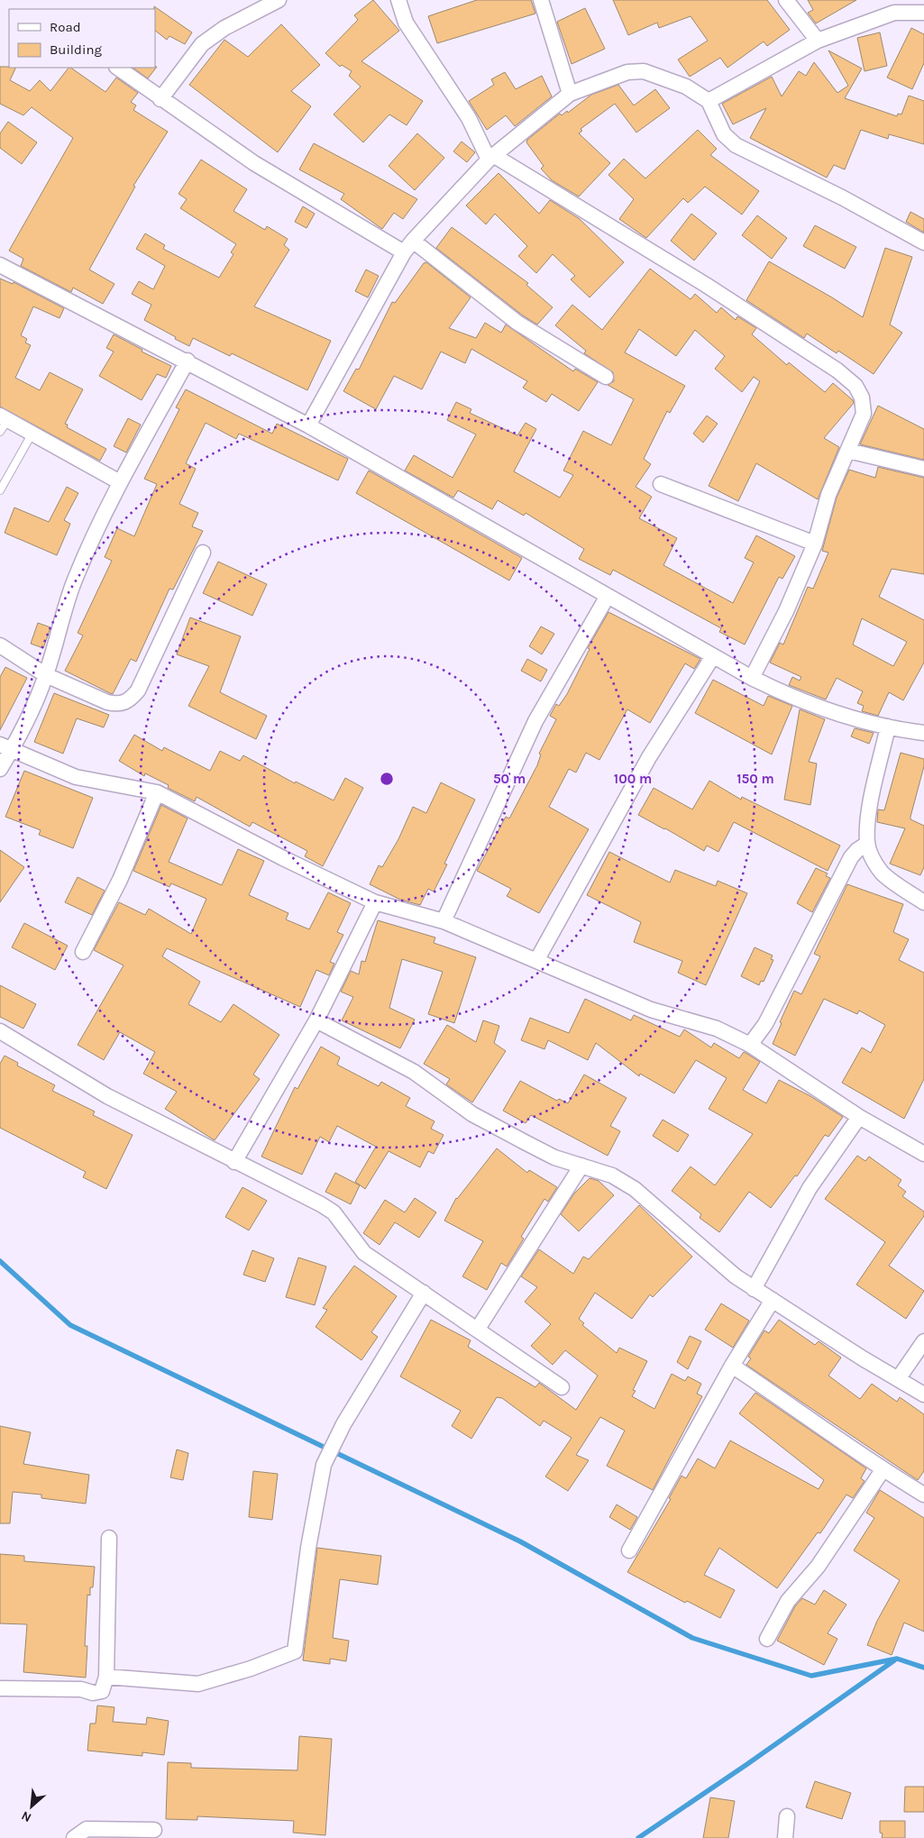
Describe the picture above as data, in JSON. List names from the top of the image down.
{
  "legend": ["Road", "Building"],
  "north": "bottom left",
  "rings": ["50 m", "100 m", "150 m"]
}
